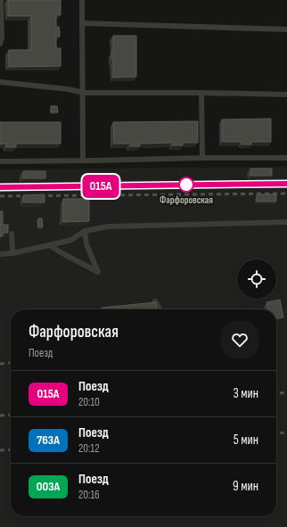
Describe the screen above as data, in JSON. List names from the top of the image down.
{
  "places": ["Фарфоровская"],
  "page": {
    "on_map": "015А",
    "heading": ["Фарфоровская", "Поезд"],
    "list": [
      {
        "mark": "015А",
        "name": "Поезд",
        "note": "20:10",
        "value": "3 мин"
      },
      {
        "mark": "763А",
        "name": "Поезд",
        "note": "20:12",
        "value": "5 мин"
      },
      {
        "mark": "003А",
        "name": "Поезд",
        "note": "20:16",
        "value": "9 мин"
      }
    ]
  }
}
